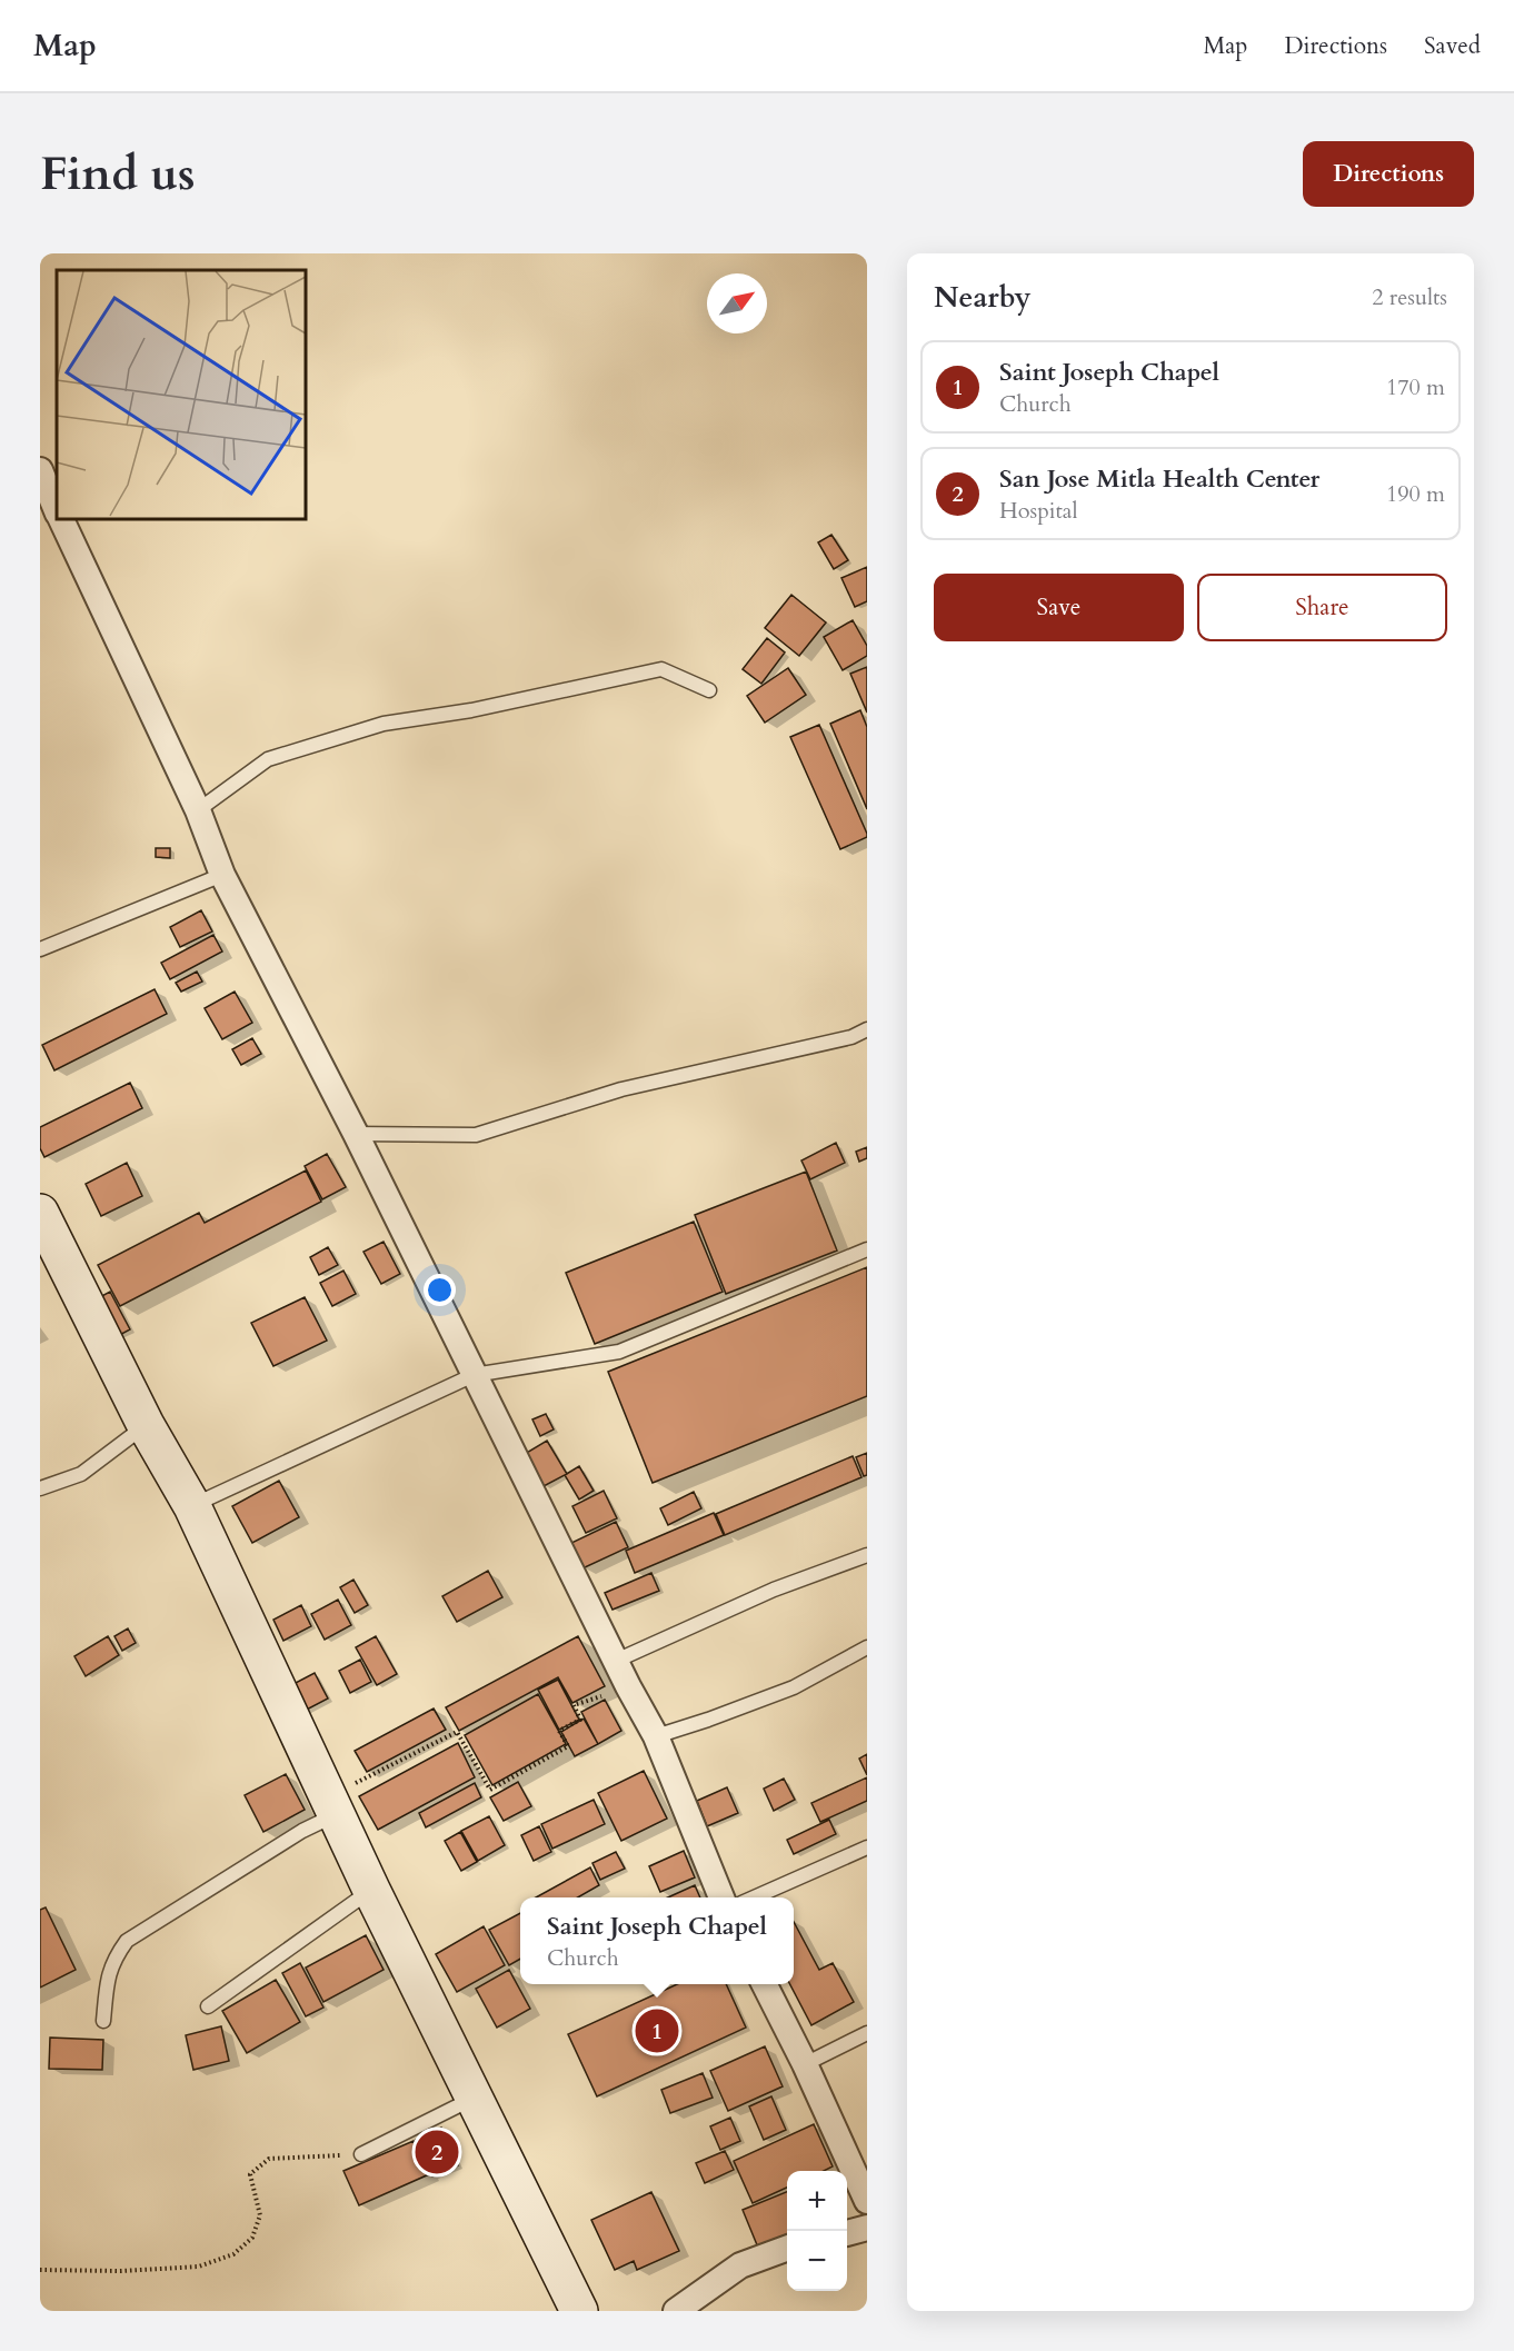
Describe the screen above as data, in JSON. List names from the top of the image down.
{
  "north": "top right",
  "page": {
    "header": "Map",
    "nav": ["Map", "Directions", "Saved"],
    "buttons": [
      "Directions",
      ["Save", "Share"]
    ],
    "title": "Find us",
    "heading": ["Nearby", "2 results"],
    "list": [
      {
        "mark": "1",
        "name": "Saint Joseph Chapel",
        "note": "Church",
        "value": "170 m"
      },
      {
        "mark": "2",
        "name": "San Jose Mitla Health Center",
        "note": "Hospital",
        "value": "190 m"
      }
    ],
    "popup": ["Saint Joseph Chapel", "Church"],
    "pins": ["1", "2"],
    "map_buttons": ["+", "−"]
  }
}
